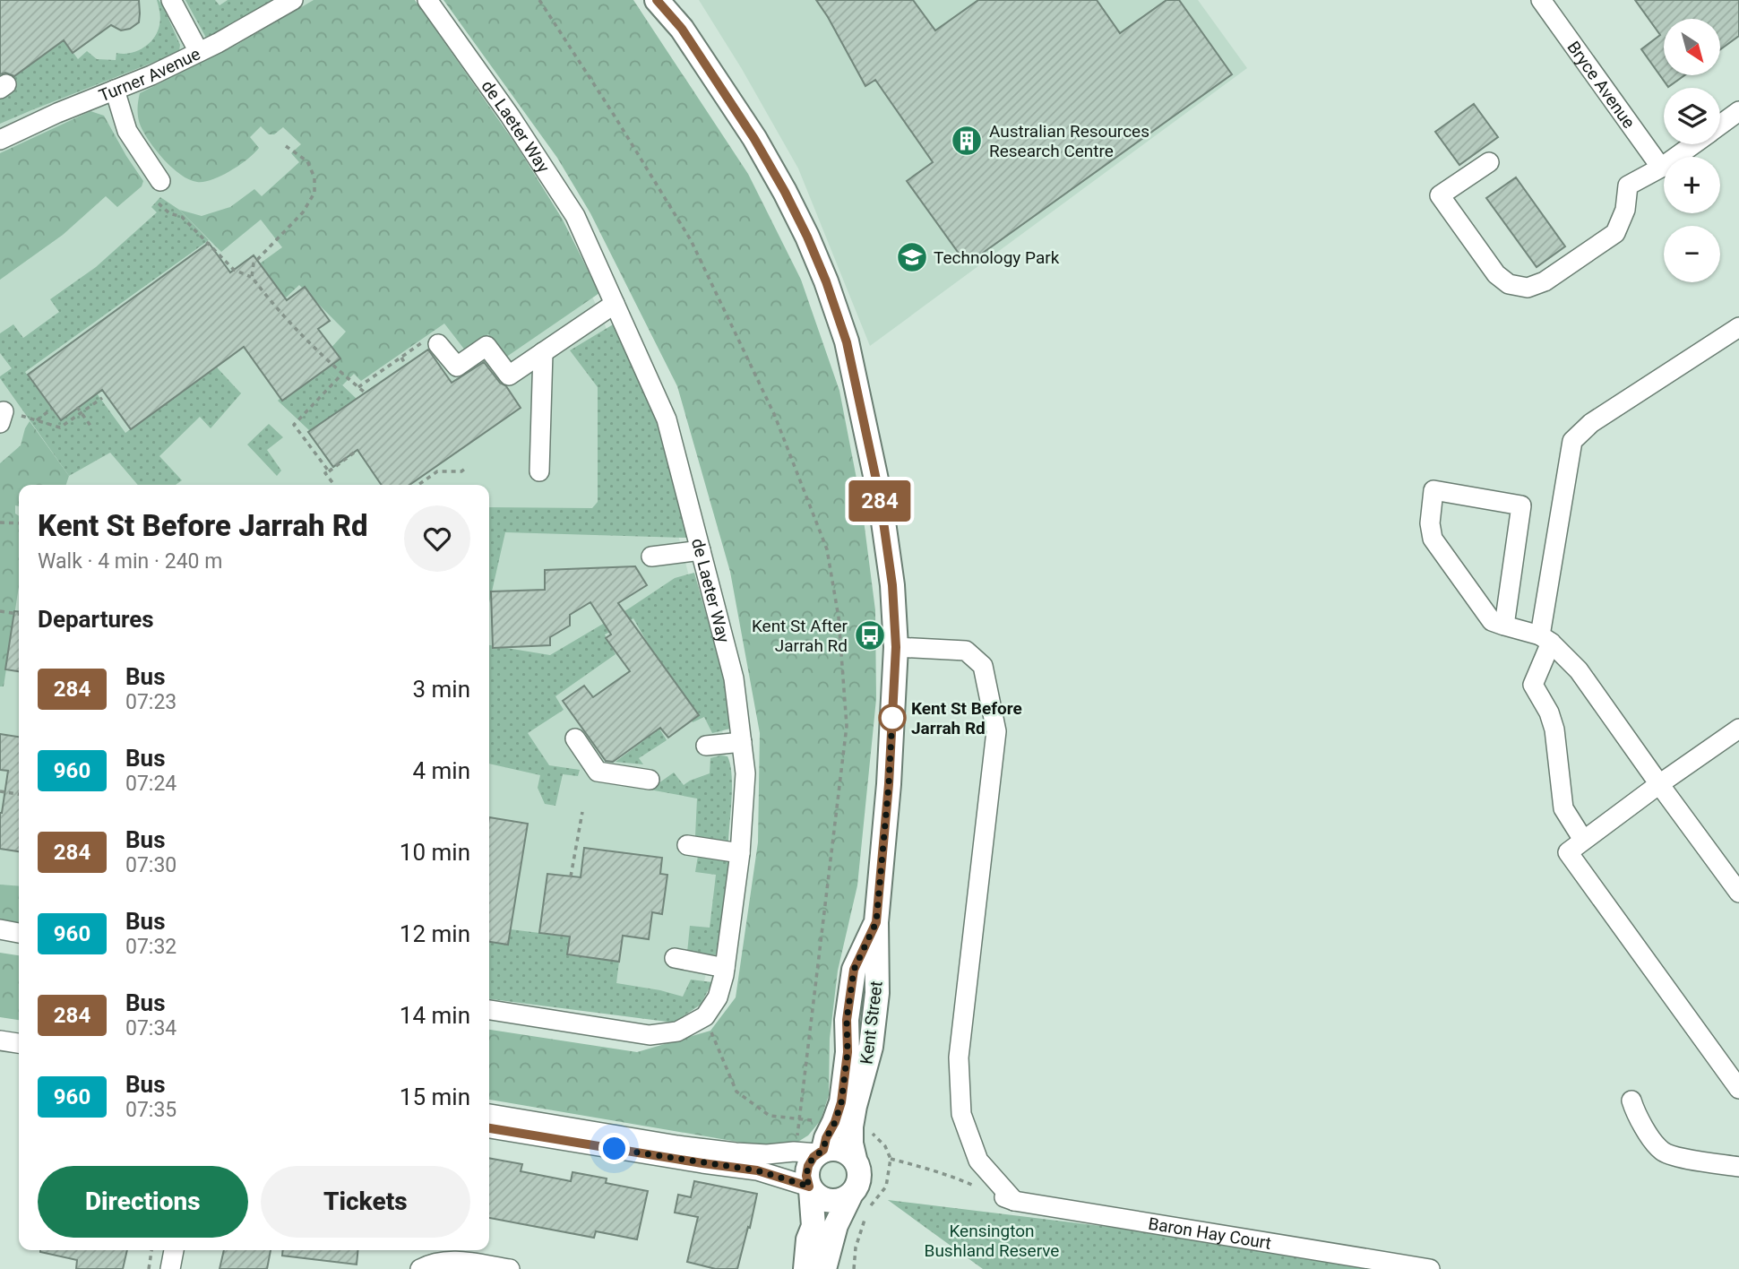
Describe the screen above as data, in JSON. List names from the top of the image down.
{
  "streets": {
    "main road": ["Kent Street"],
    "street": [
      "Turner Avenue",
      "Bryce Avenue",
      "de Laeter Way",
      "Baron Hay Court"
    ]
  },
  "parks": ["Kensington Bushland Reserve"],
  "places": {
    "building": ["Australian Resources Research Centre"],
    "school or university": ["Technology Park"],
    "bus stop": ["Kent St After Jarrah Rd"],
    "other": ["Kent St Before Jarrah Rd"]
  },
  "lines": ["bus line 284"],
  "north": "bottom right",
  "page": {
    "on_map": "284",
    "map_buttons": ["+", "−"],
    "heading": [
      ["Kent St Before Jarrah Rd", "Walk · 4 min · 240 m"],
      "Departures"
    ],
    "list": [
      {
        "mark": "284",
        "name": "Bus",
        "note": "07:23",
        "value": "3 min"
      },
      {
        "mark": "960",
        "name": "Bus",
        "note": "07:24",
        "value": "4 min"
      },
      {
        "mark": "284",
        "name": "Bus",
        "note": "07:30",
        "value": "10 min"
      },
      {
        "mark": "960",
        "name": "Bus",
        "note": "07:32",
        "value": "12 min"
      },
      {
        "mark": "284",
        "name": "Bus",
        "note": "07:34",
        "value": "14 min"
      },
      {
        "mark": "960",
        "name": "Bus",
        "note": "07:35",
        "value": "15 min"
      }
    ],
    "buttons": ["Directions", "Tickets"]
  }
}
